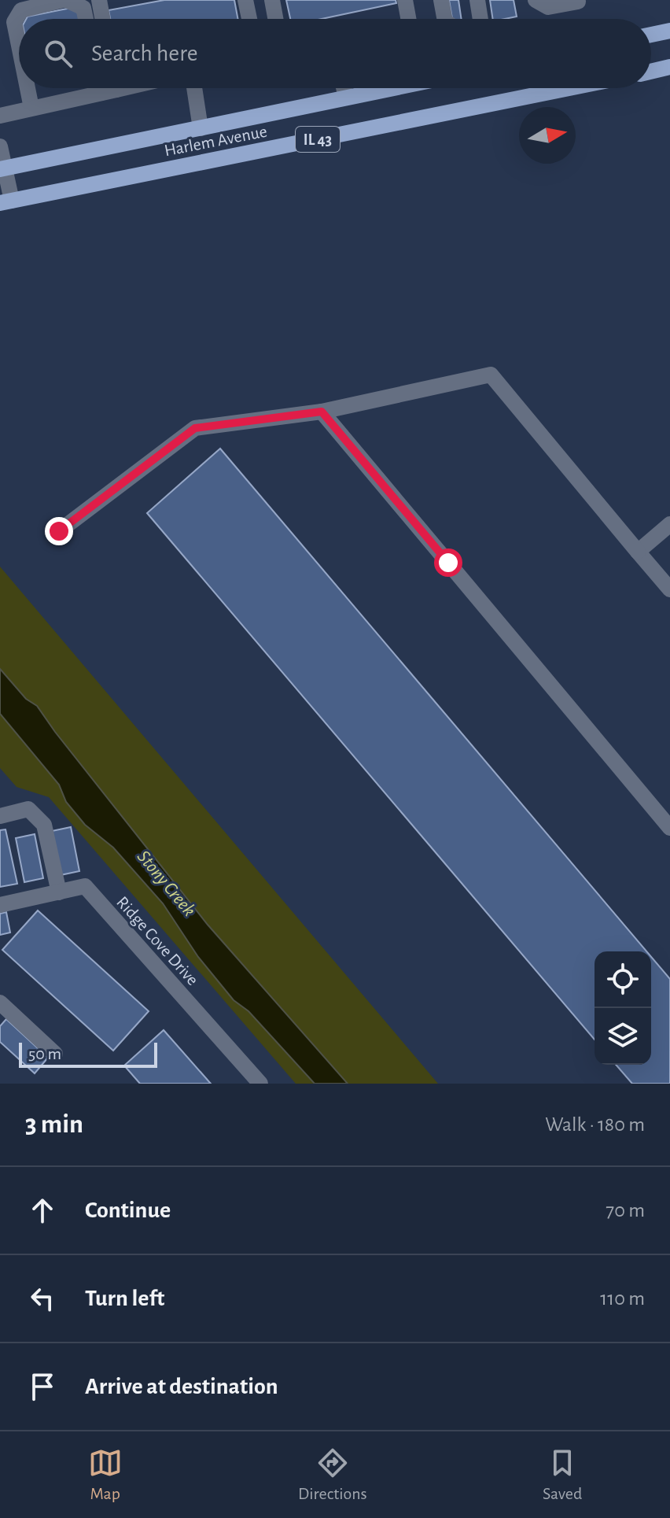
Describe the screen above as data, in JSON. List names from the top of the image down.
{
  "streets": {
    "main road": ["IL 43", "Harlem Avenue"],
    "street": ["Ridge Cove Drive"]
  },
  "water": ["Stony Creek"],
  "scale_bar": "50 m",
  "north": "right",
  "page": {
    "search": "Search here",
    "scale": "50 m",
    "heading": ["3 min", "Walk · 180 m"],
    "list": [
      ["Continue", "70 m"],
      ["Turn left", "110 m"],
      "Arrive at destination"
    ],
    "nav": ["Map", "Directions", "Saved"]
  }
}
